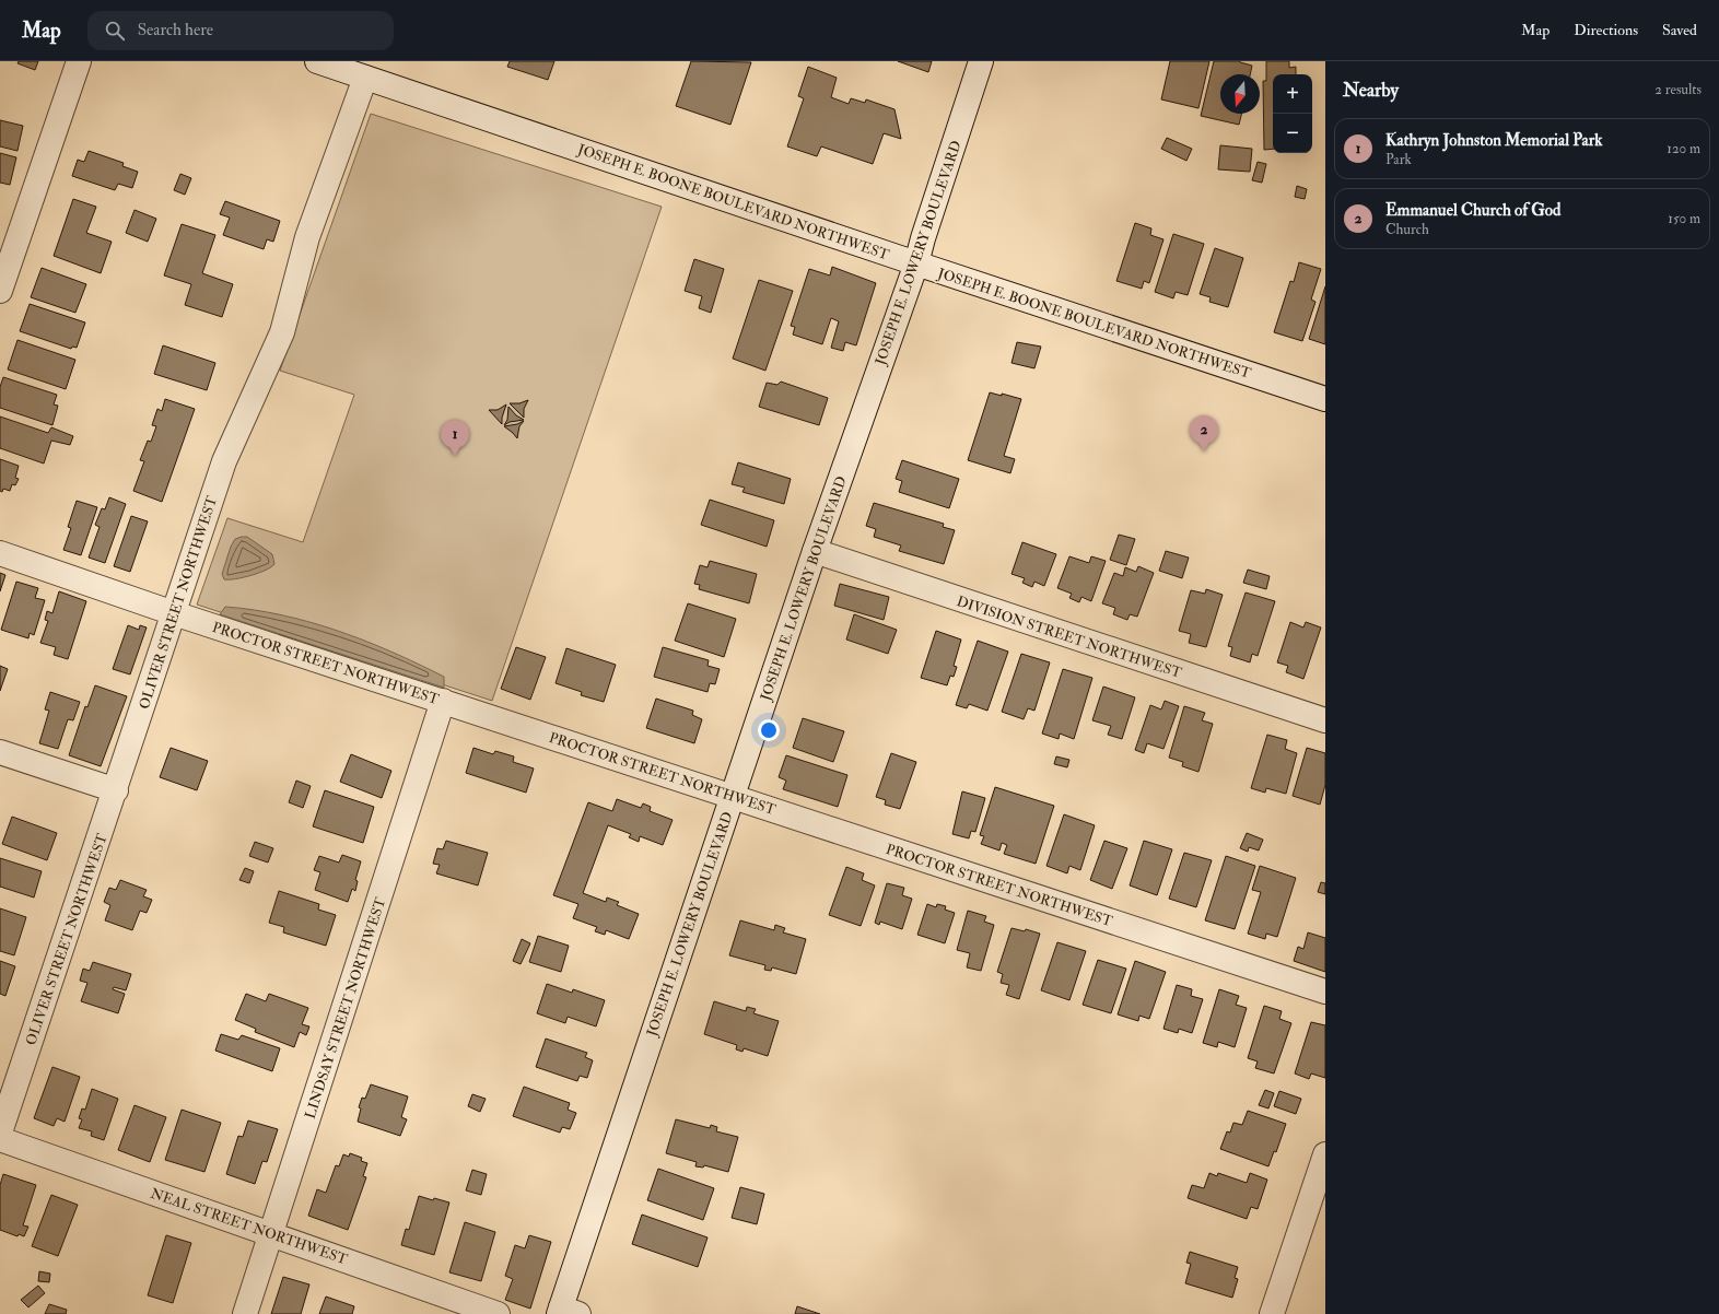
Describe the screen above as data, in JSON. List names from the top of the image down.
{
  "streets": {
    "street": [
      "JOSEPH E. BOONE BOULEVARD NORTHWEST",
      "JOSEPH E. LOWERY BOULEVARD",
      "OLIVER STREET NORTHWEST",
      "DIVISION STREET NORTHWEST",
      "PROCTOR STREET NORTHWEST",
      "LINDSAY STREET NORTHWEST",
      "NEAL STREET NORTHWEST"
    ]
  },
  "crossings": [
    ["JOSEPH E. BOONE BOULEVARD NORTHWEST", "JOSEPH E. LOWERY BOULEVARD"],
    ["JOSEPH E. BOONE BOULEVARD NORTHWEST", "OLIVER STREET NORTHWEST"],
    ["JOSEPH E. LOWERY BOULEVARD", "DIVISION STREET NORTHWEST"],
    ["JOSEPH E. LOWERY BOULEVARD", "PROCTOR STREET NORTHWEST"],
    ["OLIVER STREET NORTHWEST", "PROCTOR STREET NORTHWEST"],
    ["PROCTOR STREET NORTHWEST", "LINDSAY STREET NORTHWEST"],
    ["LINDSAY STREET NORTHWEST", "NEAL STREET NORTHWEST"]
  ],
  "north": "bottom",
  "page": {
    "header": "Map",
    "search": "Search here",
    "nav": ["Map", "Directions", "Saved"],
    "heading": ["Nearby", "2 results"],
    "map_buttons": ["+", "−"],
    "list": [
      {
        "mark": "1",
        "name": "Kathryn Johnston Memorial Park",
        "note": "Park",
        "value": "120 m"
      },
      {
        "mark": "2",
        "name": "Emmanuel Church of God",
        "note": "Church",
        "value": "150 m"
      }
    ],
    "pins": ["2", "1"]
  }
}
